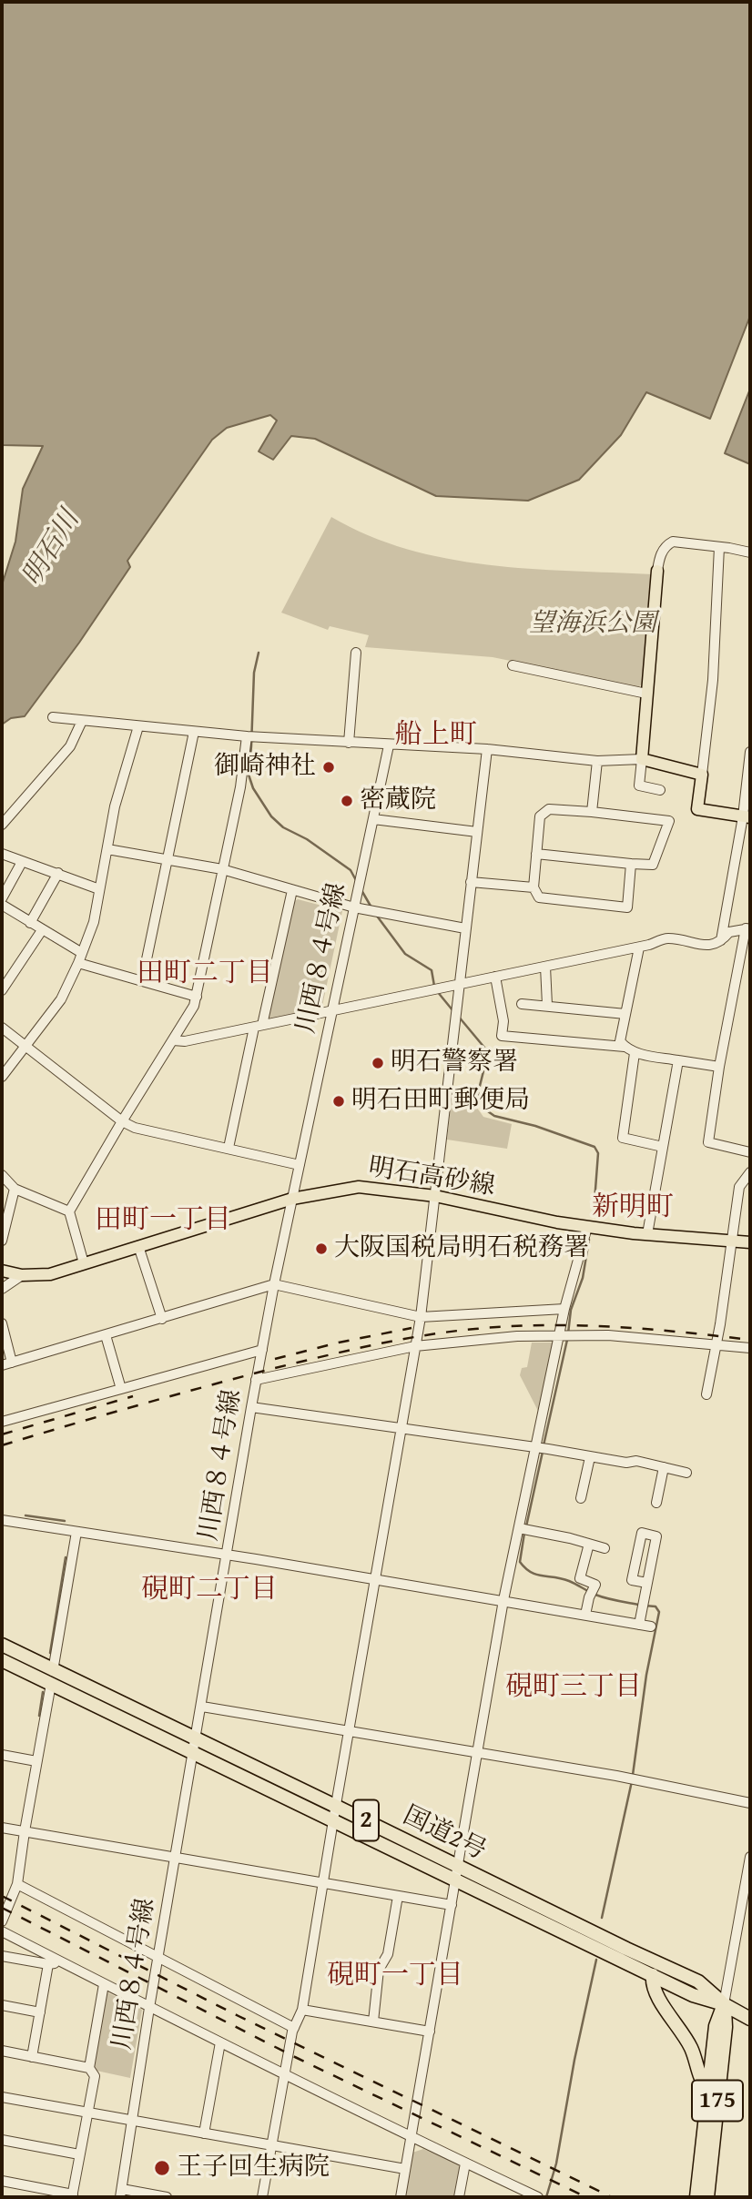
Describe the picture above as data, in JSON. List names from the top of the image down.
{
  "streets": {
    "highway": ["2", "国道2号", "175"],
    "main road": ["明石高砂線"],
    "street": ["川西８４号線"]
  },
  "crossings": [
    ["川西８４号線", "明石高砂線"],
    ["川西８４号線", "国道2号"],
    ["国道2号", "175"]
  ],
  "districts": [
    "船上町",
    "田町二丁目",
    "新明町",
    "田町一丁目",
    "硯町二丁目",
    "硯町三丁目",
    "硯町一丁目"
  ],
  "water": ["明石川"],
  "parks": ["望海浜公園"],
  "places": [
    "御崎神社",
    "密蔵院",
    "明石警察署",
    "明石田町郵便局",
    "大阪国税局明石税務署",
    "王子回生病院"
  ]
}
